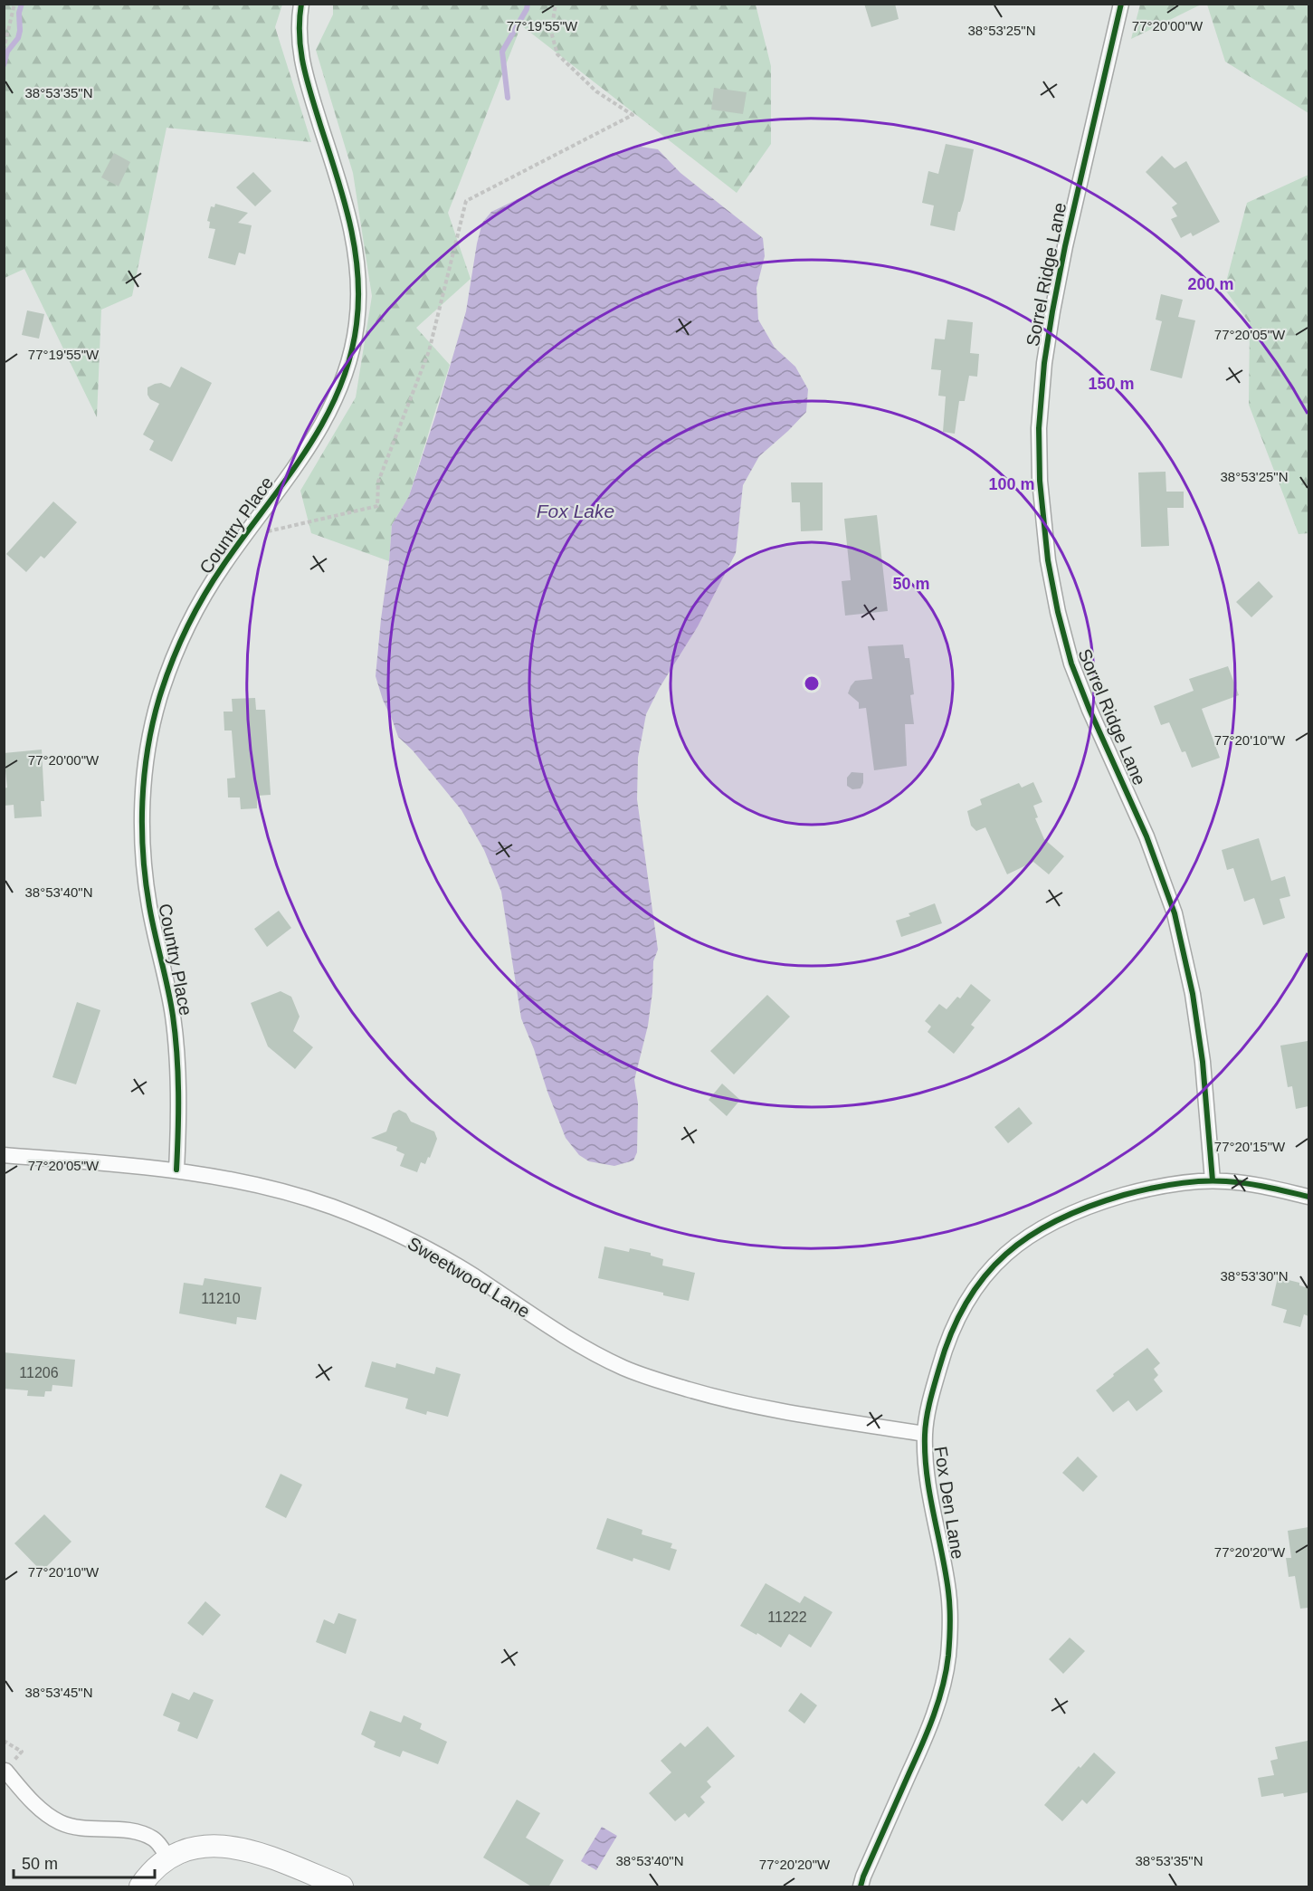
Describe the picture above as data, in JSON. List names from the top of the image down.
{
  "streets": {
    "street": [
      "Sorrel Ridge Lane",
      "Country Place",
      "Sweetwood Lane",
      "Fox Den Lane"
    ]
  },
  "crossings": [
    ["Sorrel Ridge Lane", "Fox Den Lane"],
    ["Country Place", "Sweetwood Lane"],
    ["Sweetwood Lane", "Fox Den Lane"]
  ],
  "water": ["Fox Lake"],
  "house_numbers": ["11210", "11206", "11222"],
  "scale_bar": "50 m",
  "coordinates": [
    "77°19'55\"W",
    "77°20'00\"W",
    "38°53'25\"N",
    "38°53'35\"N",
    "77°20'05\"W",
    "77°20'10\"W",
    "38°53'40\"N",
    "77°20'15\"W",
    "38°53'30\"N",
    "77°20'20\"W",
    "38°53'45\"N"
  ],
  "rings": [
    "200 m",
    "150 m",
    "100 m",
    "50 m"
  ]
}
